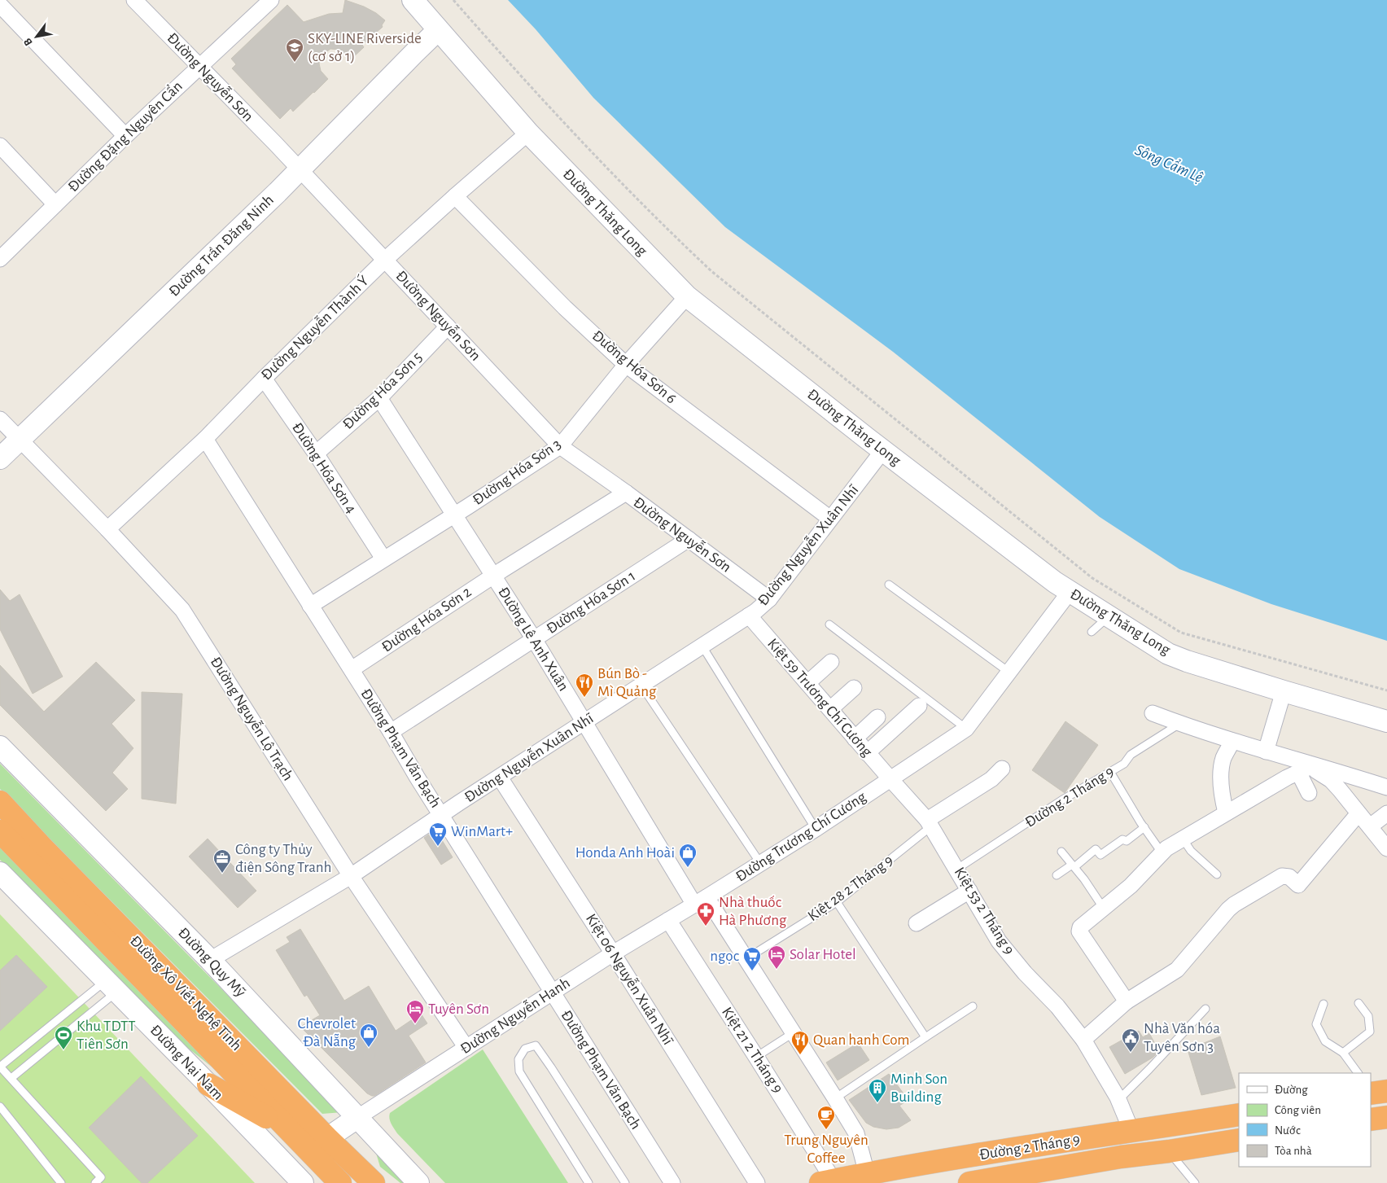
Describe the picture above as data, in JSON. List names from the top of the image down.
{
  "streets": {
    "highway": ["Đường 2 Tháng 9", "Đường Xô Viết Nghệ Tĩnh"],
    "street": [
      "Đường Nguyễn Sơn",
      "Đường Đặng Nguyên Cẩn",
      "Đường Thăng Long",
      "Đường Trần Đăng Ninh",
      "Đường Nguyễn Thành Ý",
      "Đường Hóa Sơn 6",
      "Đường Hóa Sơn 5",
      "Đường Hóa Sơn 4",
      "Đường Hóa Sơn 3",
      "Đường Nguyễn Xuân Nhĩ",
      "Đường Hóa Sơn 1",
      "Đường Hóa Sơn 2",
      "Đường Lê Anh Xuân",
      "Kiệt 59 Trương Chí Cương",
      "Đường Nguyễn Lộ Trạch",
      "Đường Phạm Văn Bạch",
      "Đường Trương Chí Cương",
      "Kiệt 53 2 Tháng 9",
      "Đường Quy Mỹ",
      "Kiệt 06 Nguyễn Xuân Nhĩ",
      "Đường Nguyễn Hanh",
      "Kiệt 21 2 Tháng 9",
      "Đường Nại Nam"
    ],
    "lane": ["Kiệt 28 2 Tháng 9"]
  },
  "crossings": [
    ["Đường Nguyễn Sơn", "Đường Đặng Nguyên Cẩn"],
    ["Đường Nguyễn Sơn", "Đường Trần Đăng Ninh"],
    ["Đường Nguyễn Sơn", "Đường Nguyễn Thành Ý"],
    ["Đường Nguyễn Sơn", "Đường Hóa Sơn 5"],
    ["Đường Nguyễn Sơn", "Đường Hóa Sơn 3"],
    ["Đường Nguyễn Sơn", "Đường Nguyễn Xuân Nhĩ"],
    ["Đường Nguyễn Sơn", "Đường Hóa Sơn 1"],
    ["Đường Nguyễn Sơn", "Đường Hóa Sơn 2"],
    ["Đường Thăng Long", "Đường Trần Đăng Ninh"],
    ["Đường Thăng Long", "Đường Nguyễn Thành Ý"],
    ["Đường Thăng Long", "Đường Hóa Sơn 3"],
    ["Đường Thăng Long", "Đường Nguyễn Xuân Nhĩ"],
    ["Đường Thăng Long", "Đường Trương Chí Cương"],
    ["Đường Trần Đăng Ninh", "Đường Nguyễn Lộ Trạch"],
    ["Đường Nguyễn Thành Ý", "Đường Hóa Sơn 6"],
    ["Đường Nguyễn Thành Ý", "Đường Hóa Sơn 4"],
    ["Đường Nguyễn Thành Ý", "Đường Nguyễn Lộ Trạch"],
    ["Đường Nguyễn Thành Ý", "Đường Phạm Văn Bạch"],
    ["Đường Hóa Sơn 6", "Đường Hóa Sơn 3"],
    ["Đường Hóa Sơn 6", "Đường Nguyễn Xuân Nhĩ"],
    ["Đường Hóa Sơn 5", "Đường Hóa Sơn 4"],
    ["Đường Hóa Sơn 5", "Đường Lê Anh Xuân"],
    ["Đường Hóa Sơn 4", "Đường Hóa Sơn 3"],
    ["Đường Hóa Sơn 3", "Đường Lê Anh Xuân"],
    ["Đường Hóa Sơn 3", "Đường Phạm Văn Bạch"],
    ["Đường Nguyễn Xuân Nhĩ", "Đường Lê Anh Xuân"],
    ["Đường Nguyễn Xuân Nhĩ", "Kiệt 59 Trương Chí Cương"],
    ["Đường Nguyễn Xuân Nhĩ", "Đường Nguyễn Lộ Trạch"],
    ["Đường Nguyễn Xuân Nhĩ", "Đường Phạm Văn Bạch"],
    ["Đường Nguyễn Xuân Nhĩ", "Đường Quy Mỹ"],
    ["Đường Nguyễn Xuân Nhĩ", "Kiệt 06 Nguyễn Xuân Nhĩ"],
    ["Đường Hóa Sơn 1", "Đường Lê Anh Xuân"],
    ["Đường Hóa Sơn 1", "Đường Phạm Văn Bạch"],
    ["Đường Hóa Sơn 2", "Đường Lê Anh Xuân"],
    ["Đường Hóa Sơn 2", "Đường Phạm Văn Bạch"],
    ["Đường Lê Anh Xuân", "Đường Trương Chí Cương"],
    ["Đường Lê Anh Xuân", "Đường Nguyễn Hanh"],
    ["Kiệt 59 Trương Chí Cương", "Đường Trương Chí Cương"],
    ["Kiệt 59 Trương Chí Cương", "Kiệt 53 2 Tháng 9"],
    ["Đường Nguyễn Lộ Trạch", "Đường Nguyễn Hanh"],
    ["Đường Phạm Văn Bạch", "Đường Nguyễn Hanh"],
    ["Đường 2 Tháng 9", "Kiệt 53 2 Tháng 9"],
    ["Đường 2 Tháng 9", "Kiệt 21 2 Tháng 9"],
    ["Đường Trương Chí Cương", "Kiệt 53 2 Tháng 9"],
    ["Đường Trương Chí Cương", "Đường Nguyễn Hanh"],
    ["Kiệt 28 2 Tháng 9", "Kiệt 53 2 Tháng 9"],
    ["Đường Quy Mỹ", "Đường Nguyễn Hanh"],
    ["Kiệt 06 Nguyễn Xuân Nhĩ", "Đường Nguyễn Hanh"],
    ["Đường Xô Viết Nghệ Tĩnh", "Đường Nguyễn Hanh"],
    ["Đường Nguyễn Hanh", "Kiệt 21 2 Tháng 9"]
  ],
  "water": ["Sông Cẩm Lệ"],
  "places": {
    "school or university": ["SKY-LINE Riverside (cơ sở 1)"],
    "restaurant": ["Bún Bò - Mì Quảng", "Quan hanh Com"],
    "supermarket": ["WinMart+", "ngọc"],
    "shop": ["Honda Anh Hoài", "Chevrolet Đà Nẵng"],
    "office": ["Công ty Thủy điện Sông Tranh"],
    "pharmacy": ["Nhà thuốc Hà Phương"],
    "hotel": ["Solar Hotel", "Tuyên Sơn"],
    "sports": ["Khu TDTT Tiên Sơn"],
    "public building": ["Nhà Văn hóa Tuyên Sơn 3"],
    "building": ["Minh Son Building"],
    "cafe": ["Trung Nguyên Coffee"]
  },
  "legend": [
    "Đường",
    "Công viên",
    "Nước",
    "Tòa nhà"
  ],
  "north": "bottom left"
}
